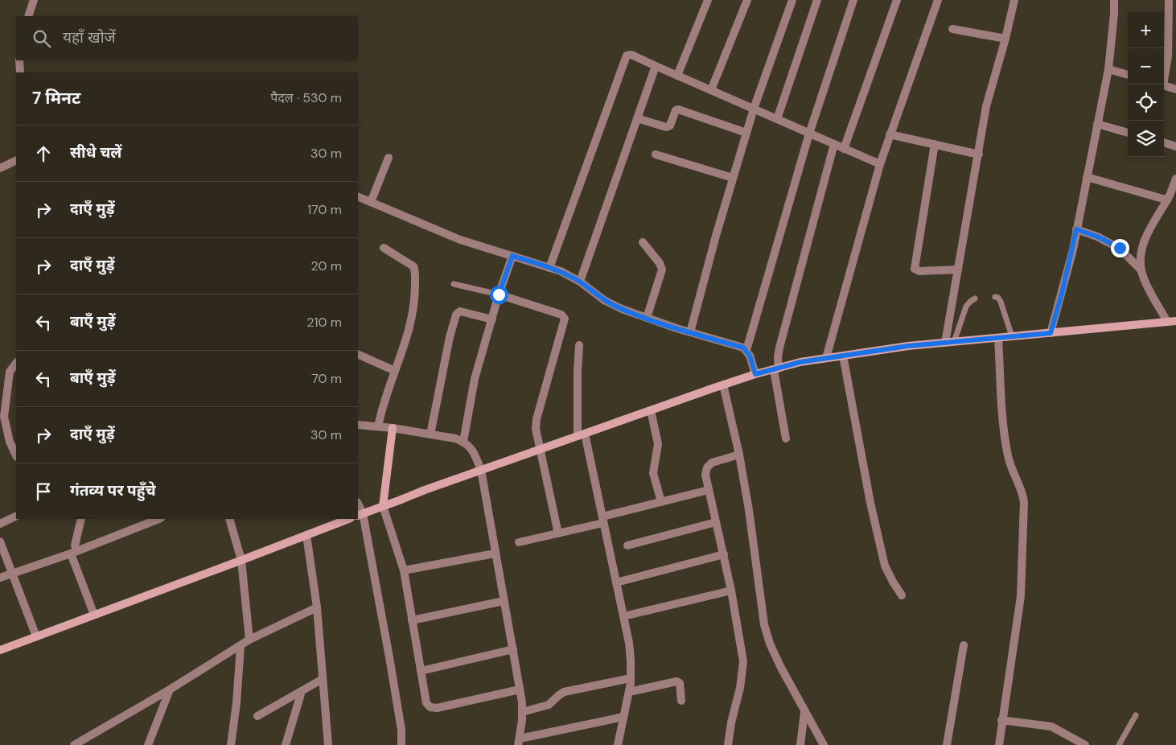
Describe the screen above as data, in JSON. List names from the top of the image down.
{
  "page": {
    "map_buttons": ["+", "−"],
    "search": "यहाँ खोजें",
    "heading": ["7 मिनट", "पैदल · 530 m"],
    "list": [
      ["सीधे चलें", "30 m"],
      ["दाएँ मुड़ें", "170 m"],
      ["दाएँ मुड़ें", "20 m"],
      ["बाएँ मुड़ें", "210 m"],
      ["बाएँ मुड़ें", "70 m"],
      ["दाएँ मुड़ें", "30 m"],
      "गंतव्य पर पहुँचे"
    ]
  }
}
